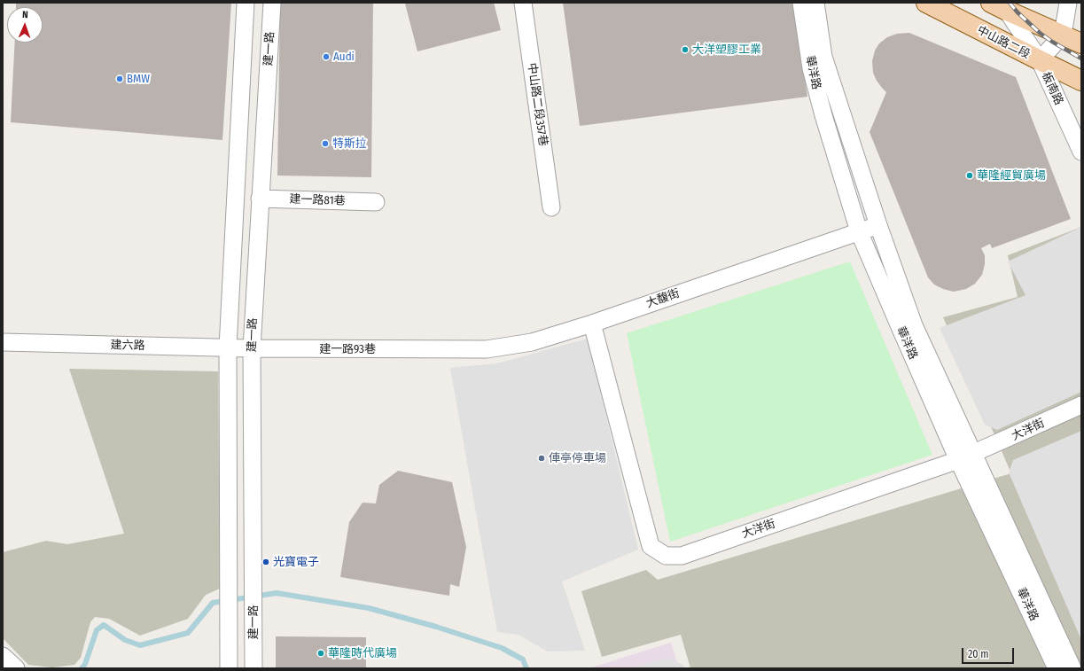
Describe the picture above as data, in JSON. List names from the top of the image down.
{
  "streets": {
    "main road": ["中山路二段"],
    "street": [
      "建一路",
      "華洋路",
      "板南路",
      "中山路二段357巷",
      "建一路81巷",
      "大馥街",
      "建六路",
      "建一路93巷",
      "大洋街"
    ]
  },
  "crossings": [
    ["中山路二段", "板南路"],
    ["建一路", "建一路81巷"],
    ["建一路", "建六路"],
    ["建一路", "建一路93巷"],
    ["華洋路", "大馥街"],
    ["華洋路", "大洋街"],
    ["大馥街", "建一路93巷"],
    ["大馥街", "大洋街"],
    ["建六路", "建一路93巷"]
  ],
  "places": [
    "大洋塑膠工業",
    "Audi",
    "BMW",
    "特斯拉",
    "華隆經貿廣場",
    "俥亭停車場",
    "光寶電子",
    "華隆時代廣場"
  ],
  "scale_bar": "20 m",
  "north": "top"
}
